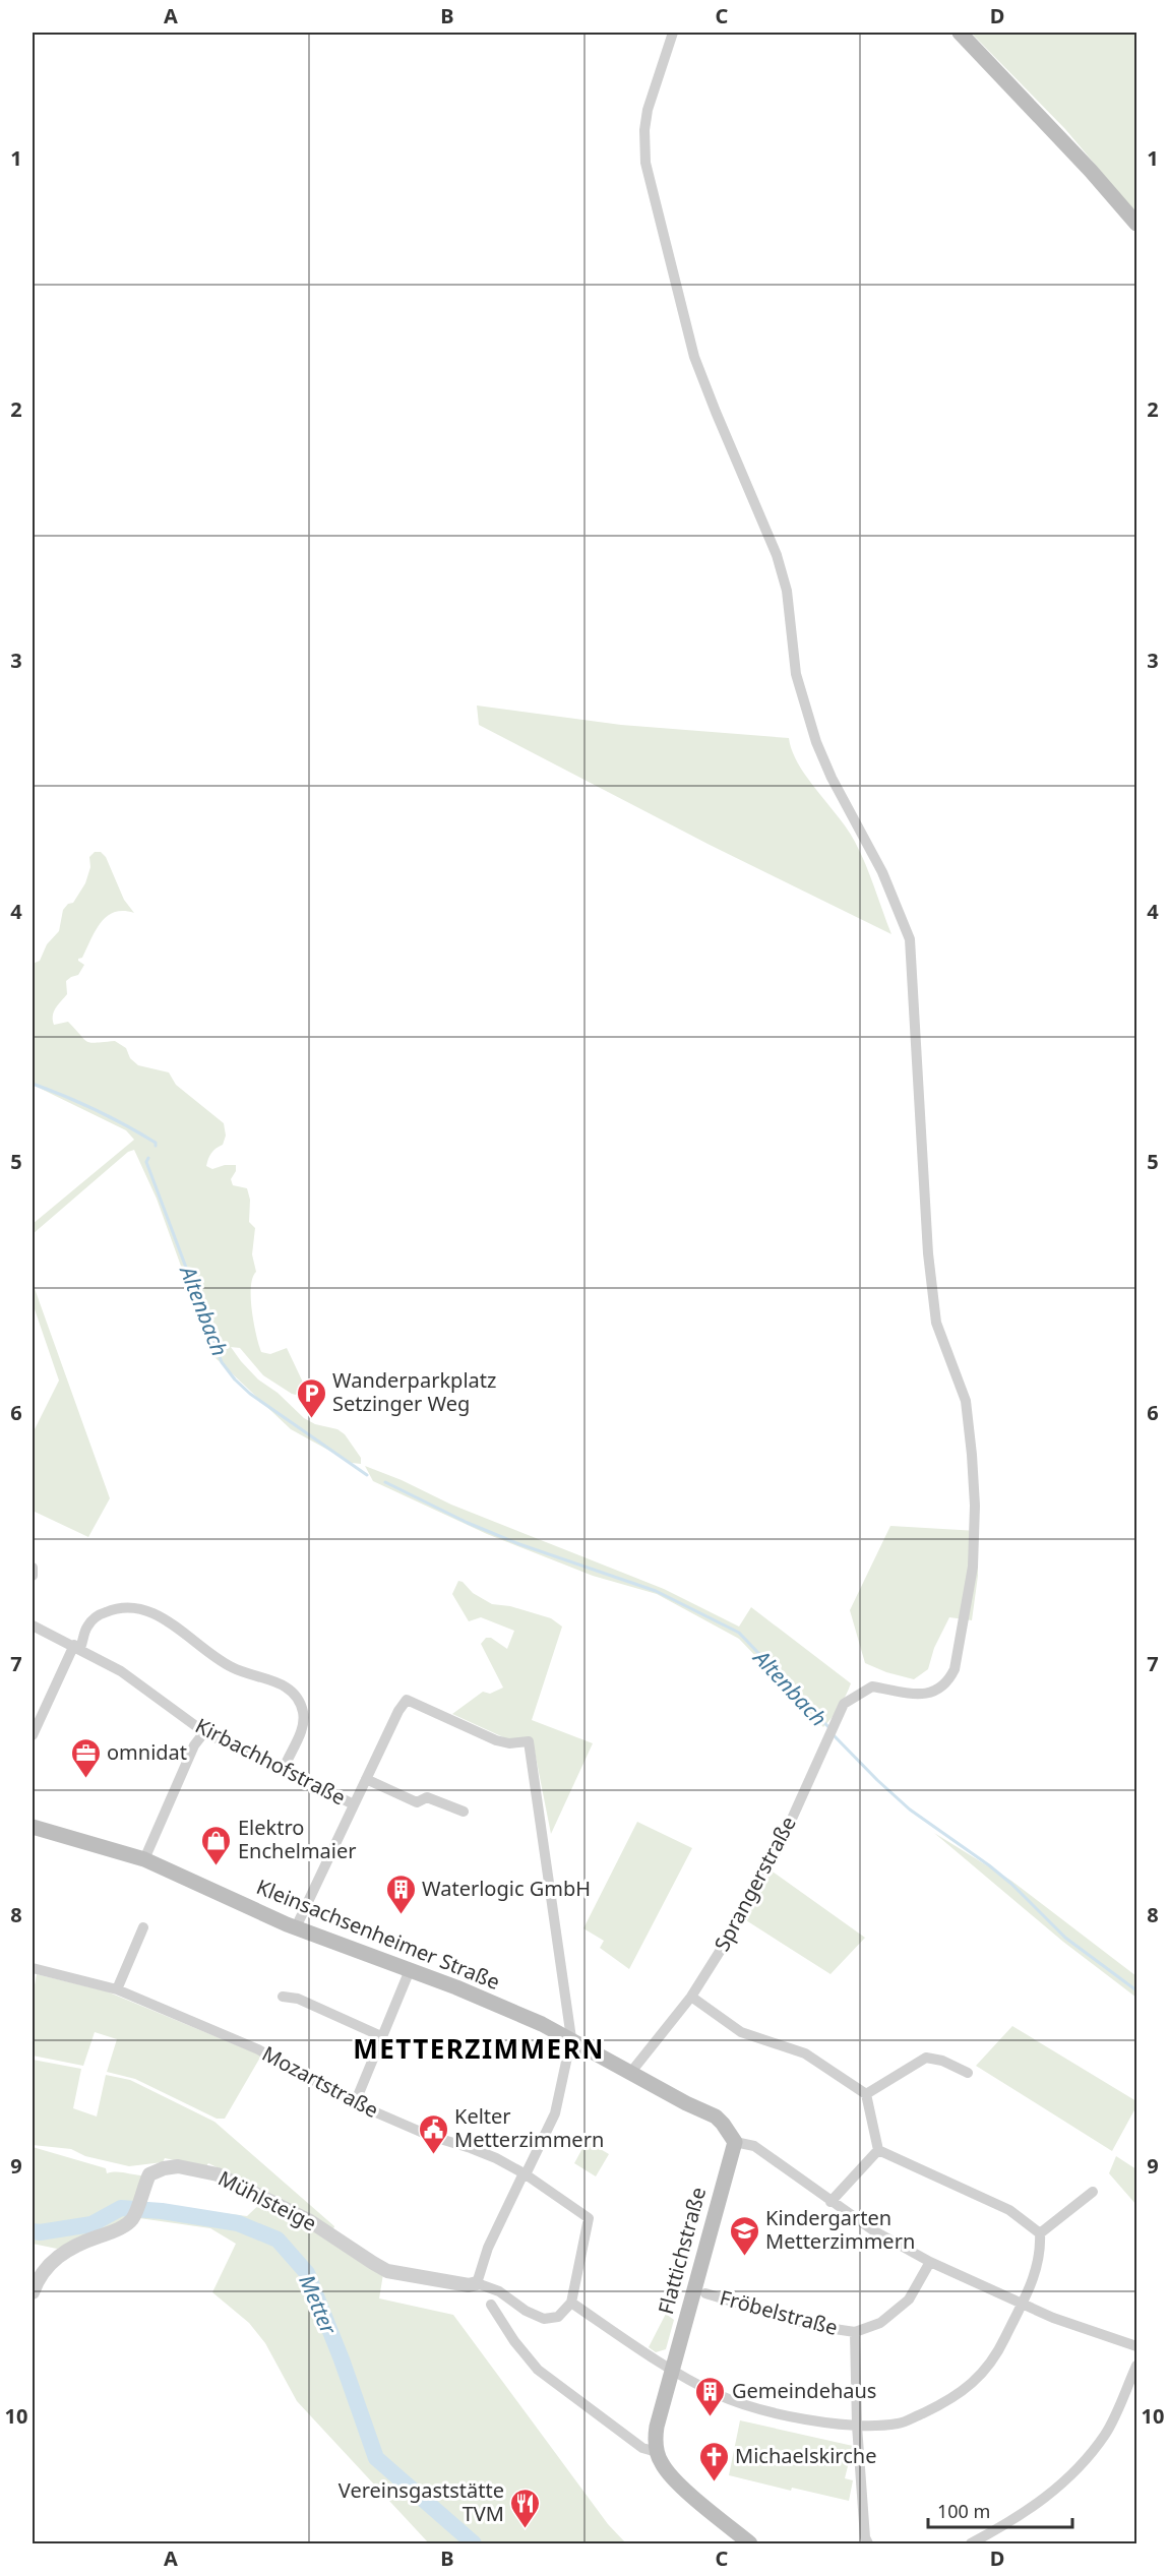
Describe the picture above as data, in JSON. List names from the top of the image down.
{
  "streets": {
    "main road": ["Kleinsachsenheimer Straße", "Flattichstraße"],
    "street": [
      "Kirbachhofstraße",
      "Sprangerstraße",
      "Mozartstraße",
      "Mühlsteige",
      "Fröbelstraße"
    ]
  },
  "crossings": [
    ["Sprangerstraße", "Kleinsachsenheimer Straße"],
    ["Kleinsachsenheimer Straße", "Flattichstraße"]
  ],
  "districts": ["METTERZIMMERN"],
  "water": ["Altenbach", "Metter"],
  "places": {
    "parking": ["Wanderparkplatz Setzinger Weg"],
    "office": ["omnidat"],
    "shop": ["Elektro Enchelmaier"],
    "building": ["Waterlogic GmbH", "Gemeindehaus"],
    "public building": ["Kelter Metterzimmern"],
    "school or university": ["Kindergarten Metterzimmern"],
    "church": ["Michaelskirche"],
    "restaurant": ["Vereinsgaststätte TVM"]
  },
  "scale_bar": "100 m",
  "grid": {
    "columns": [
      "A",
      "B",
      "C",
      "D"
    ],
    "rows": [
      "1",
      "2",
      "3",
      "4",
      "5",
      "6",
      "7",
      "8",
      "9",
      "10"
    ]
  }
}
